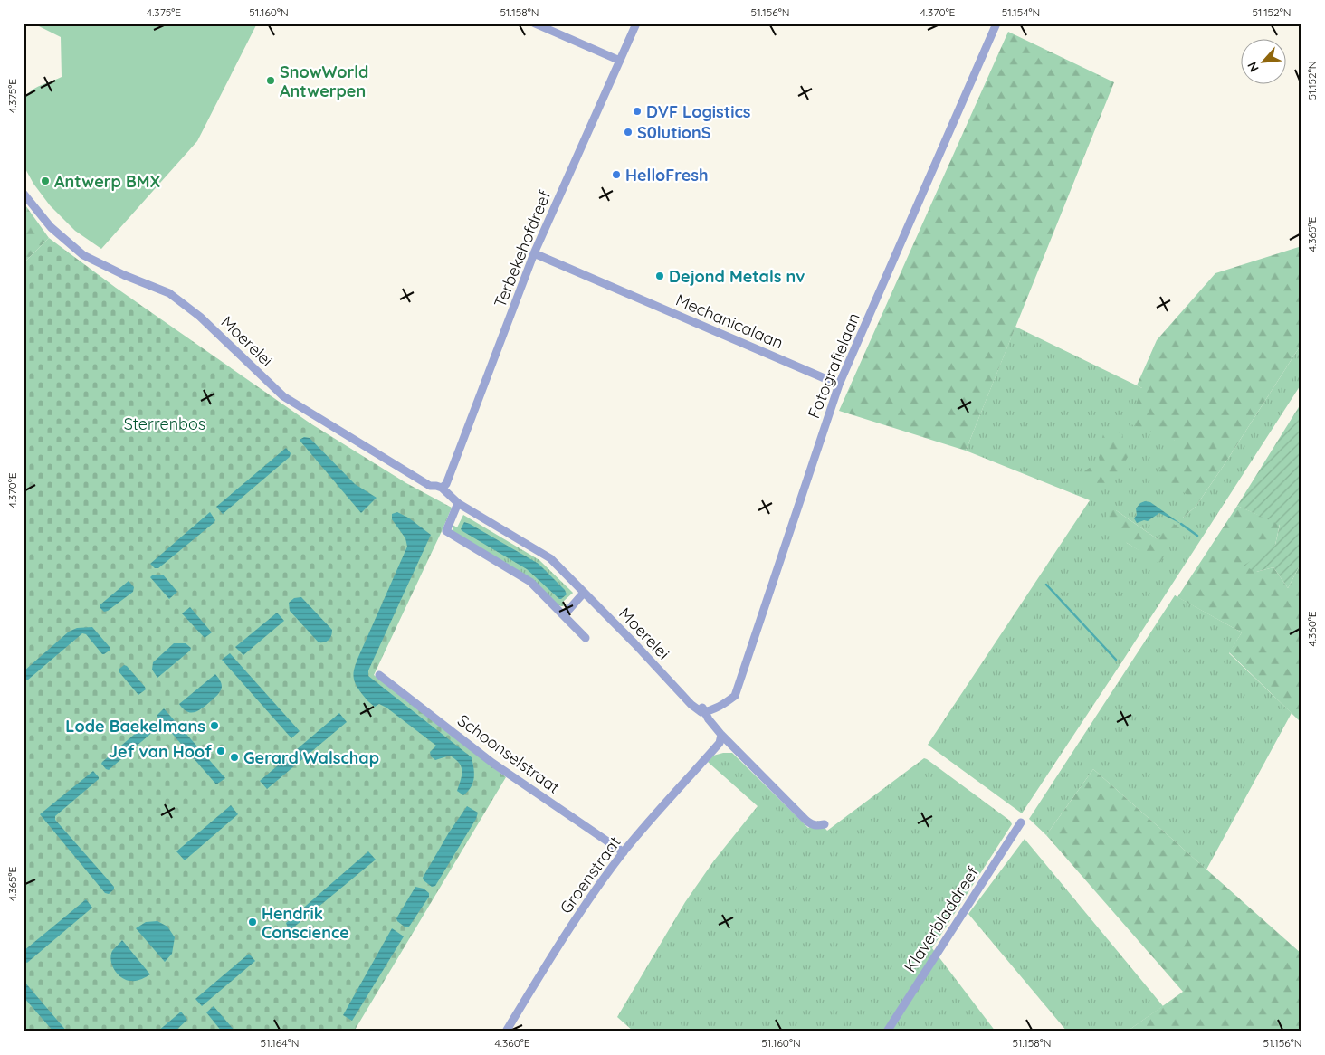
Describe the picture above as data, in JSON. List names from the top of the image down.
{
  "streets": {
    "street": [
      "Terbekehofdreef",
      "Mechanicalaan",
      "Moerelei",
      "Fotografielaan",
      "Schoonselstraat",
      "Groenstraat",
      "Klaverbladdreef"
    ]
  },
  "crossings": [
    ["Terbekehofdreef", "Mechanicalaan"],
    ["Terbekehofdreef", "Moerelei"],
    ["Mechanicalaan", "Fotografielaan"],
    ["Moerelei", "Fotografielaan"],
    ["Moerelei", "Groenstraat"],
    ["Schoonselstraat", "Groenstraat"]
  ],
  "parks": ["Sterrenbos"],
  "places": [
    "SnowWorld Antwerpen",
    "DVF Logistics",
    "S0lutionS",
    "HelloFresh",
    "Antwerp BMX",
    "Dejond Metals nv",
    "Lode Baekelmans",
    "Jef van Hoof",
    "Gerard Walschap",
    "Hendrik Conscience"
  ],
  "north": "bottom left",
  "coordinates": [
    "4.375°E",
    "51.160°N",
    "51.158°N",
    "51.156°N",
    "4.370°E",
    "51.154°N",
    "51.152°N",
    "4.365°E",
    "4.360°E",
    "51.164°N"
  ]
}
